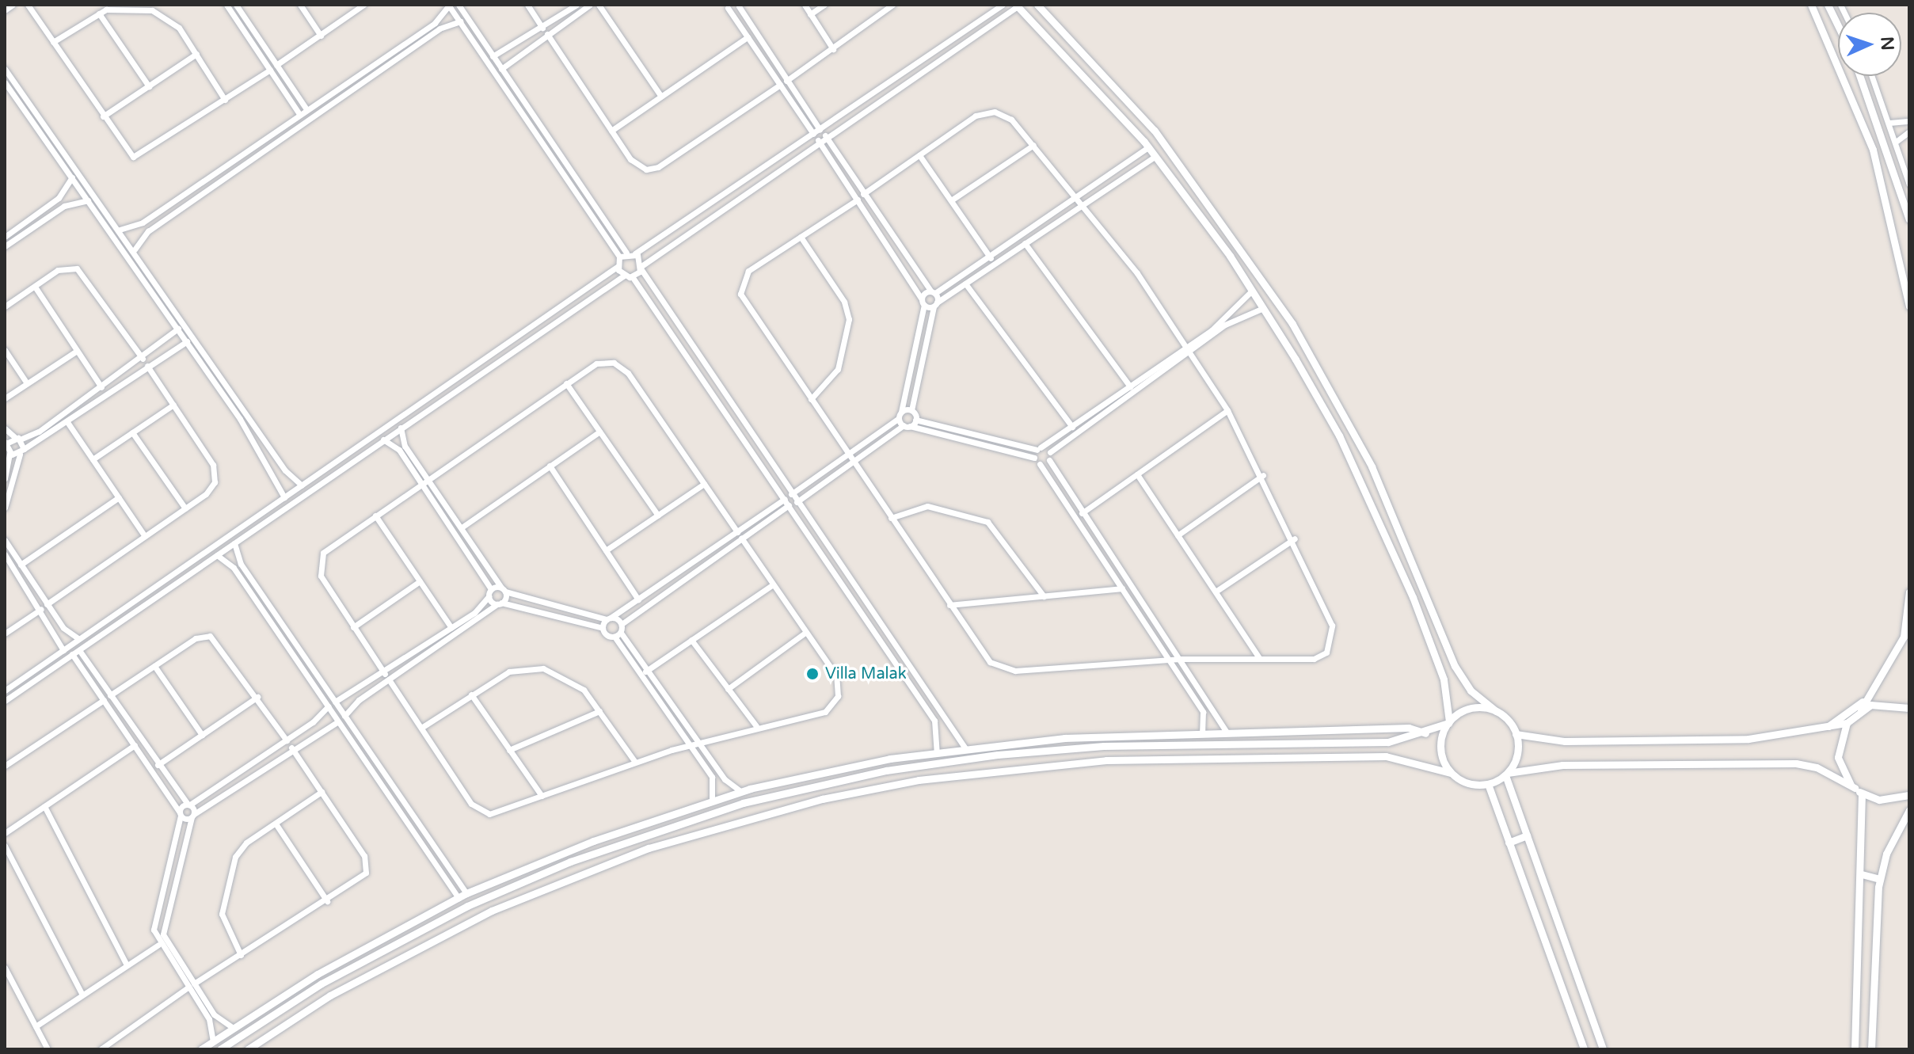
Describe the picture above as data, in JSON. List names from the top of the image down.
{
  "places": ["Villa Malak"],
  "north": "right"
}
